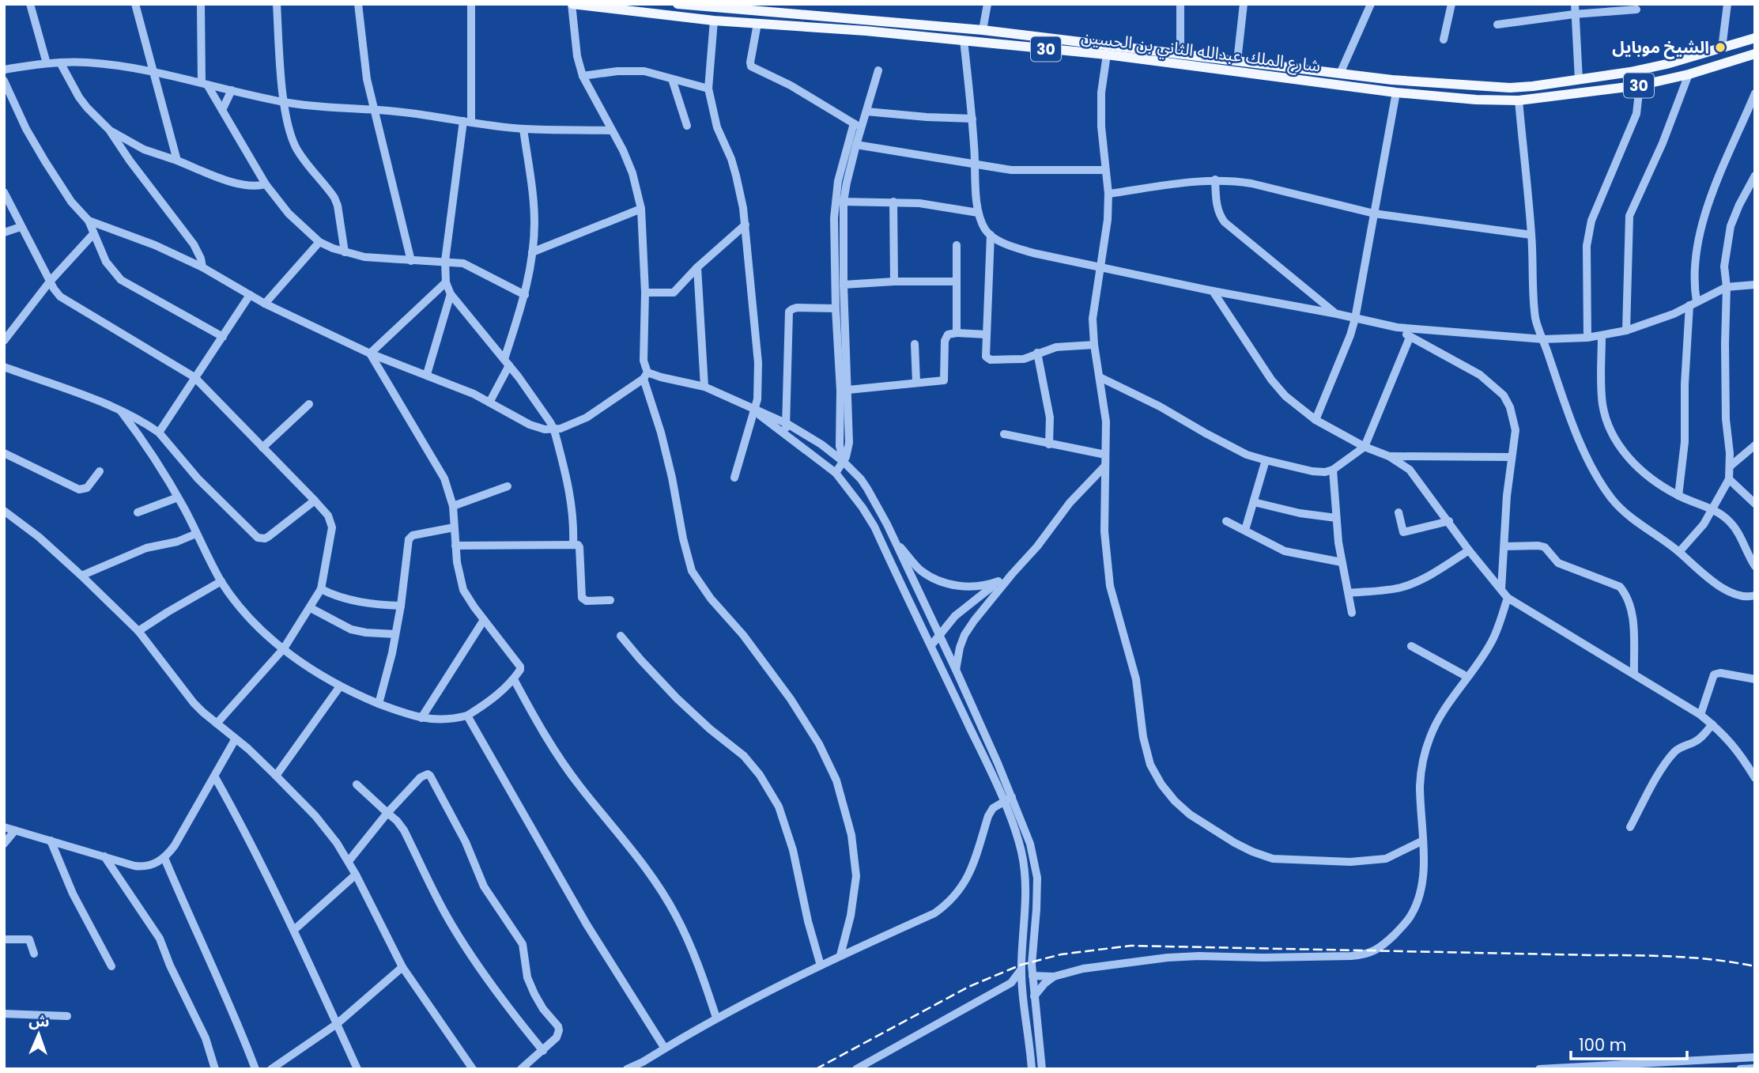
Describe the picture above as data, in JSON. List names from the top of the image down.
{
  "streets": {
    "main road": ["30", "شارع الملك عبدالله الثاني بن الحسين"]
  },
  "places": ["الشيخ موبايل"],
  "scale_bar": "100 m",
  "north": "top"
}
